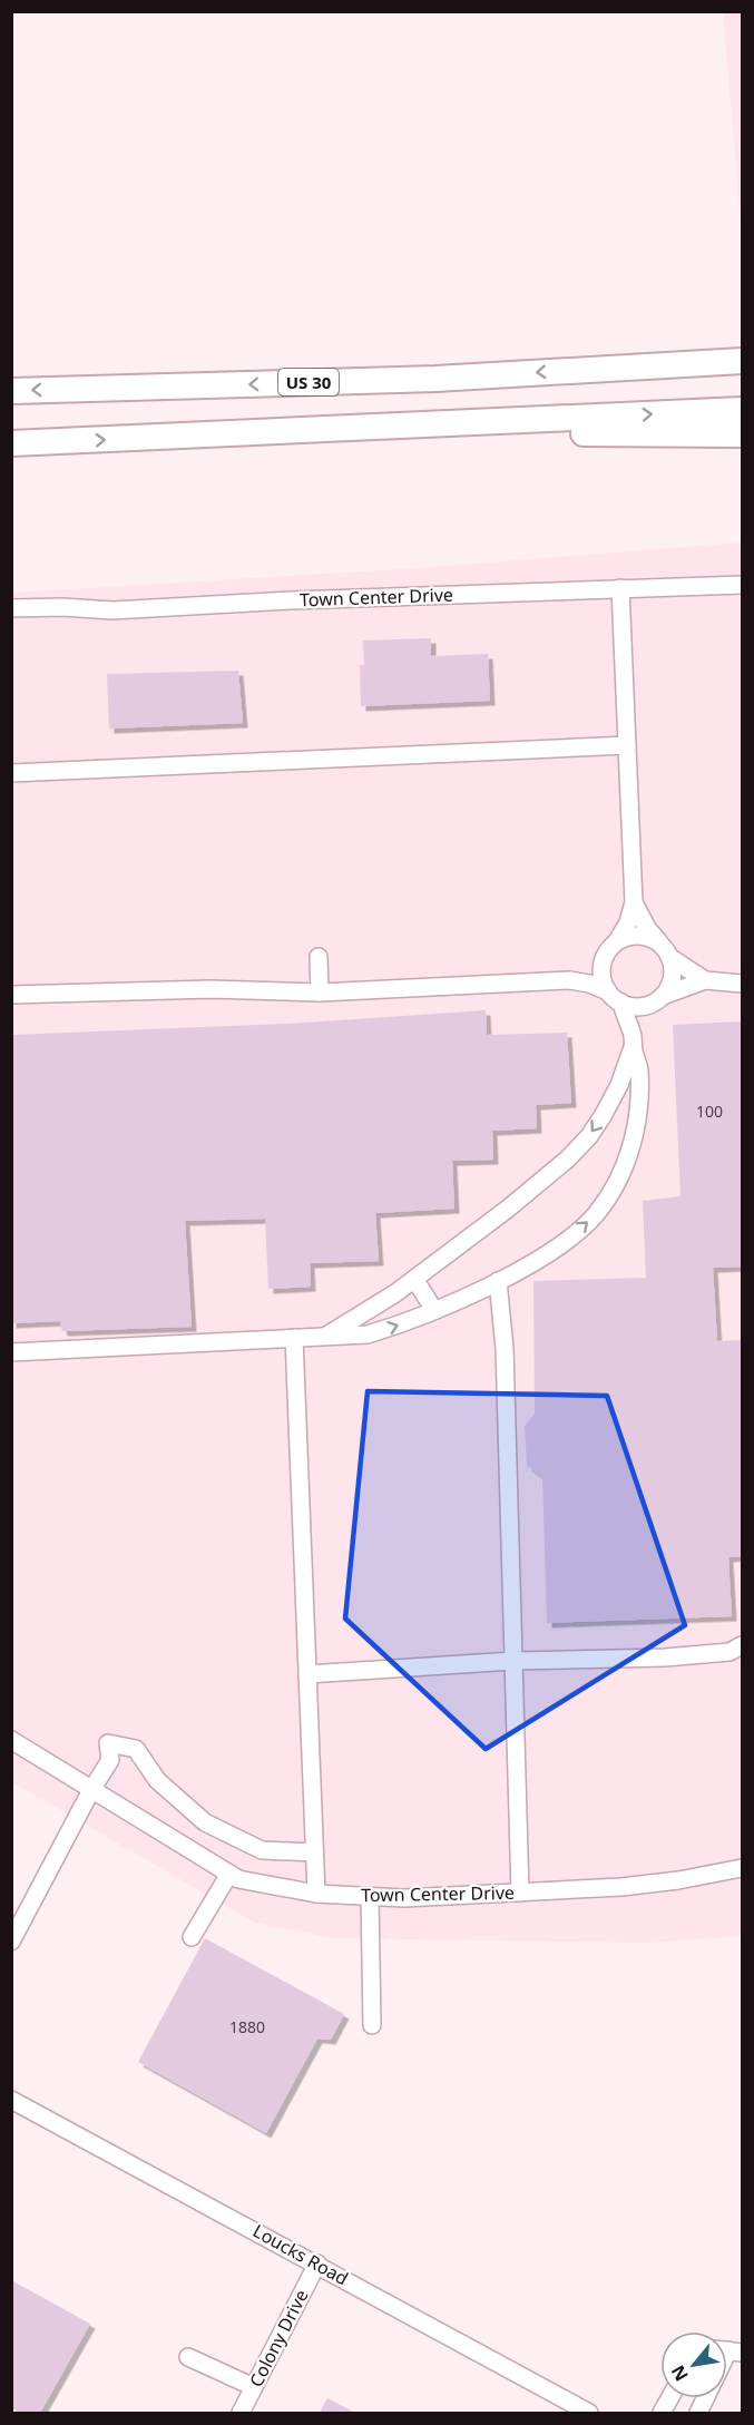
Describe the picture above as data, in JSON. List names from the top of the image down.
{
  "streets": {
    "highway": ["US 30"],
    "street": ["Town Center Drive", "Loucks Road", "Colony Drive"]
  },
  "crossings": [
    ["Loucks Road", "Colony Drive"]
  ],
  "house_numbers": ["100", "1880"],
  "north": "bottom left"
}
